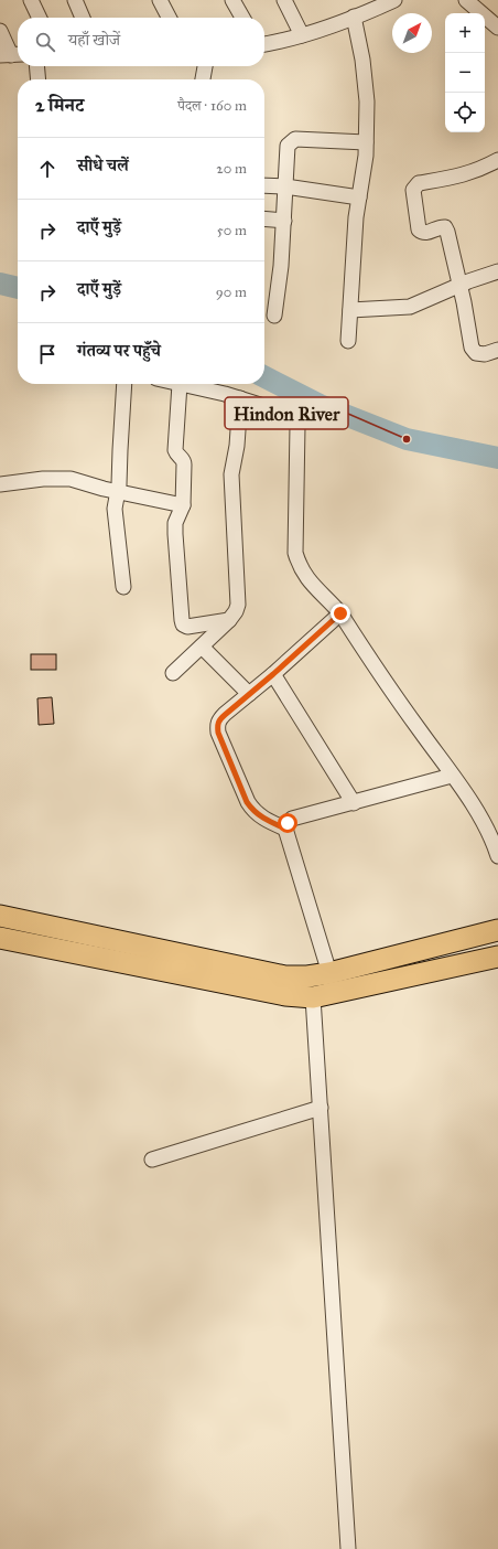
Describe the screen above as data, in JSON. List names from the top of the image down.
{
  "places": ["Hindon River"],
  "north": "top right",
  "page": {
    "map_buttons": ["+", "−"],
    "search": "यहाँ खोजें",
    "heading": ["2 मिनट", "पैदल · 160 m"],
    "list": [
      ["सीधे चलें", "20 m"],
      ["दाएँ मुड़ें", "50 m"],
      ["दाएँ मुड़ें", "90 m"],
      "गंतव्य पर पहुँचे"
    ]
  }
}
